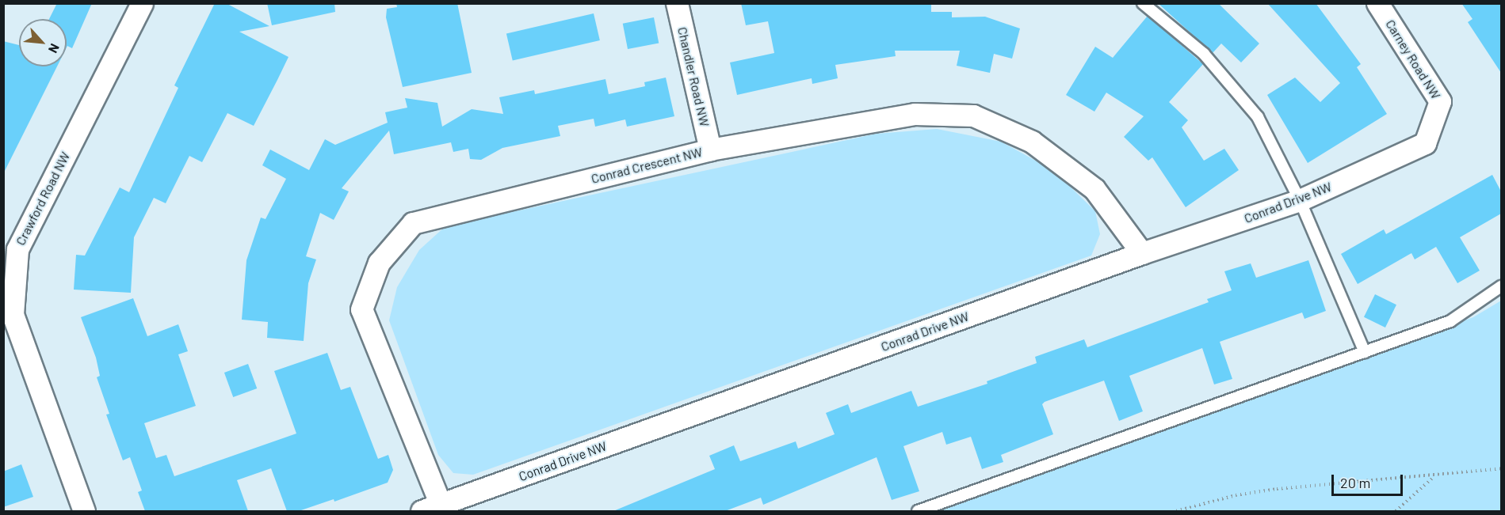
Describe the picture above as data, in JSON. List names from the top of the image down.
{
  "streets": {
    "street": [
      "Carney Road NW",
      "Chandler Road NW",
      "Conrad Crescent NW",
      "Crawford Road NW",
      "Conrad Drive NW"
    ]
  },
  "crossings": [
    ["Carney Road NW", "Conrad Drive NW"],
    ["Chandler Road NW", "Conrad Crescent NW"],
    ["Conrad Crescent NW", "Conrad Drive NW"]
  ],
  "scale_bar": "20 m",
  "north": "bottom right"
}
